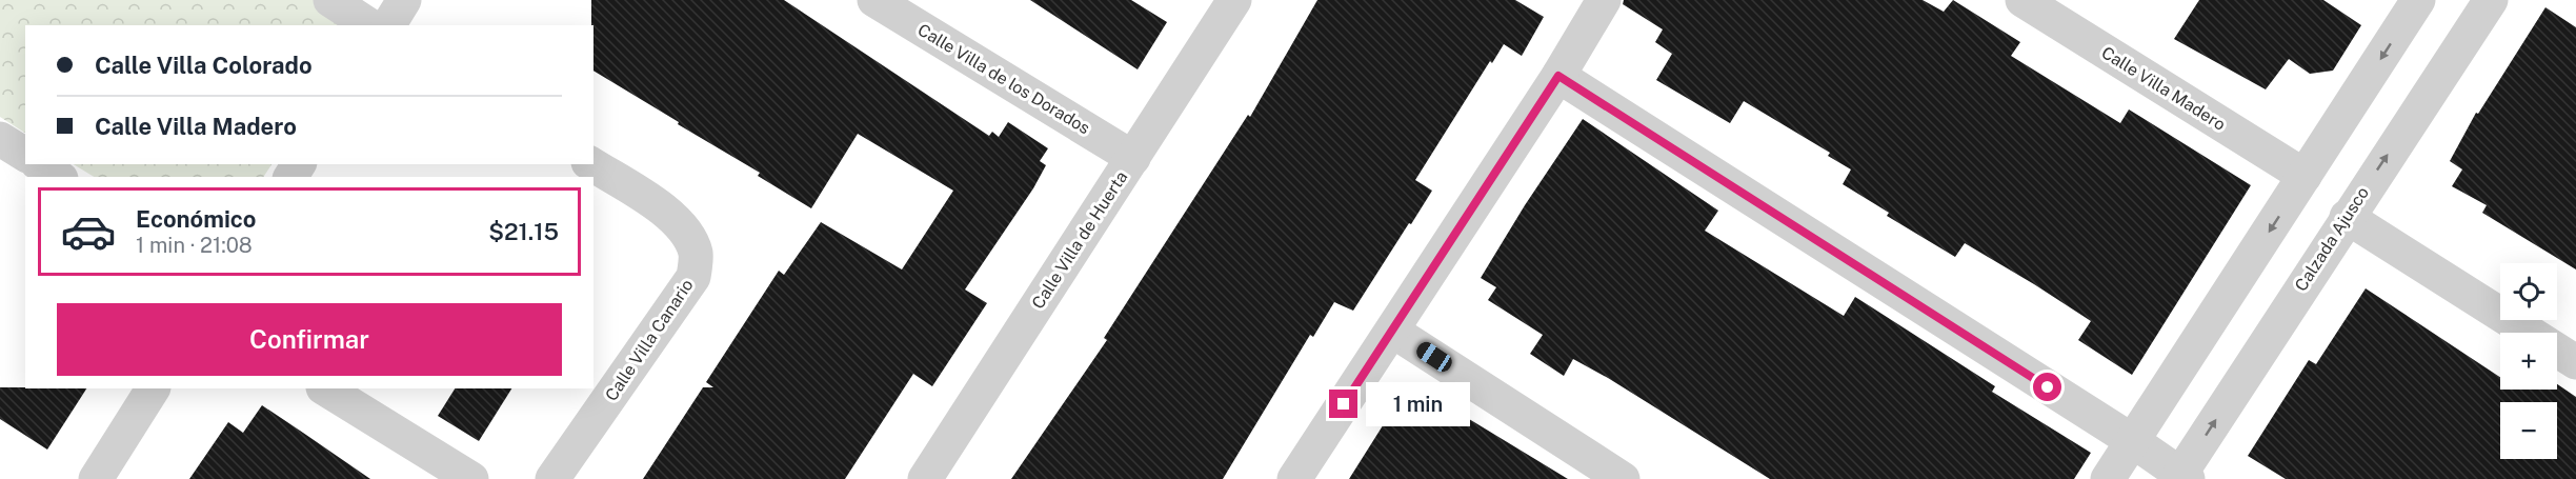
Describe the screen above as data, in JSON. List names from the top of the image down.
{
  "streets": {
    "street": [
      "Calle Villa de los Dorados",
      "Calle Villa Madero",
      "Calzada Ajusco",
      "Calle Villa de Huerta",
      "Calle Villa Canario"
    ]
  },
  "crossings": [
    ["Calle Villa de los Dorados", "Calle Villa de Huerta"]
  ],
  "page": {
    "banner": ["Calle Villa Colorado", "Calle Villa Madero"],
    "list": [
      {
        "name": "Económico",
        "note": "1 min · 21:08",
        "value": "$21.15"
      }
    ],
    "map_buttons": ["+", "−"],
    "buttons": "Confirmar",
    "bubble": "1 min"
  }
}
